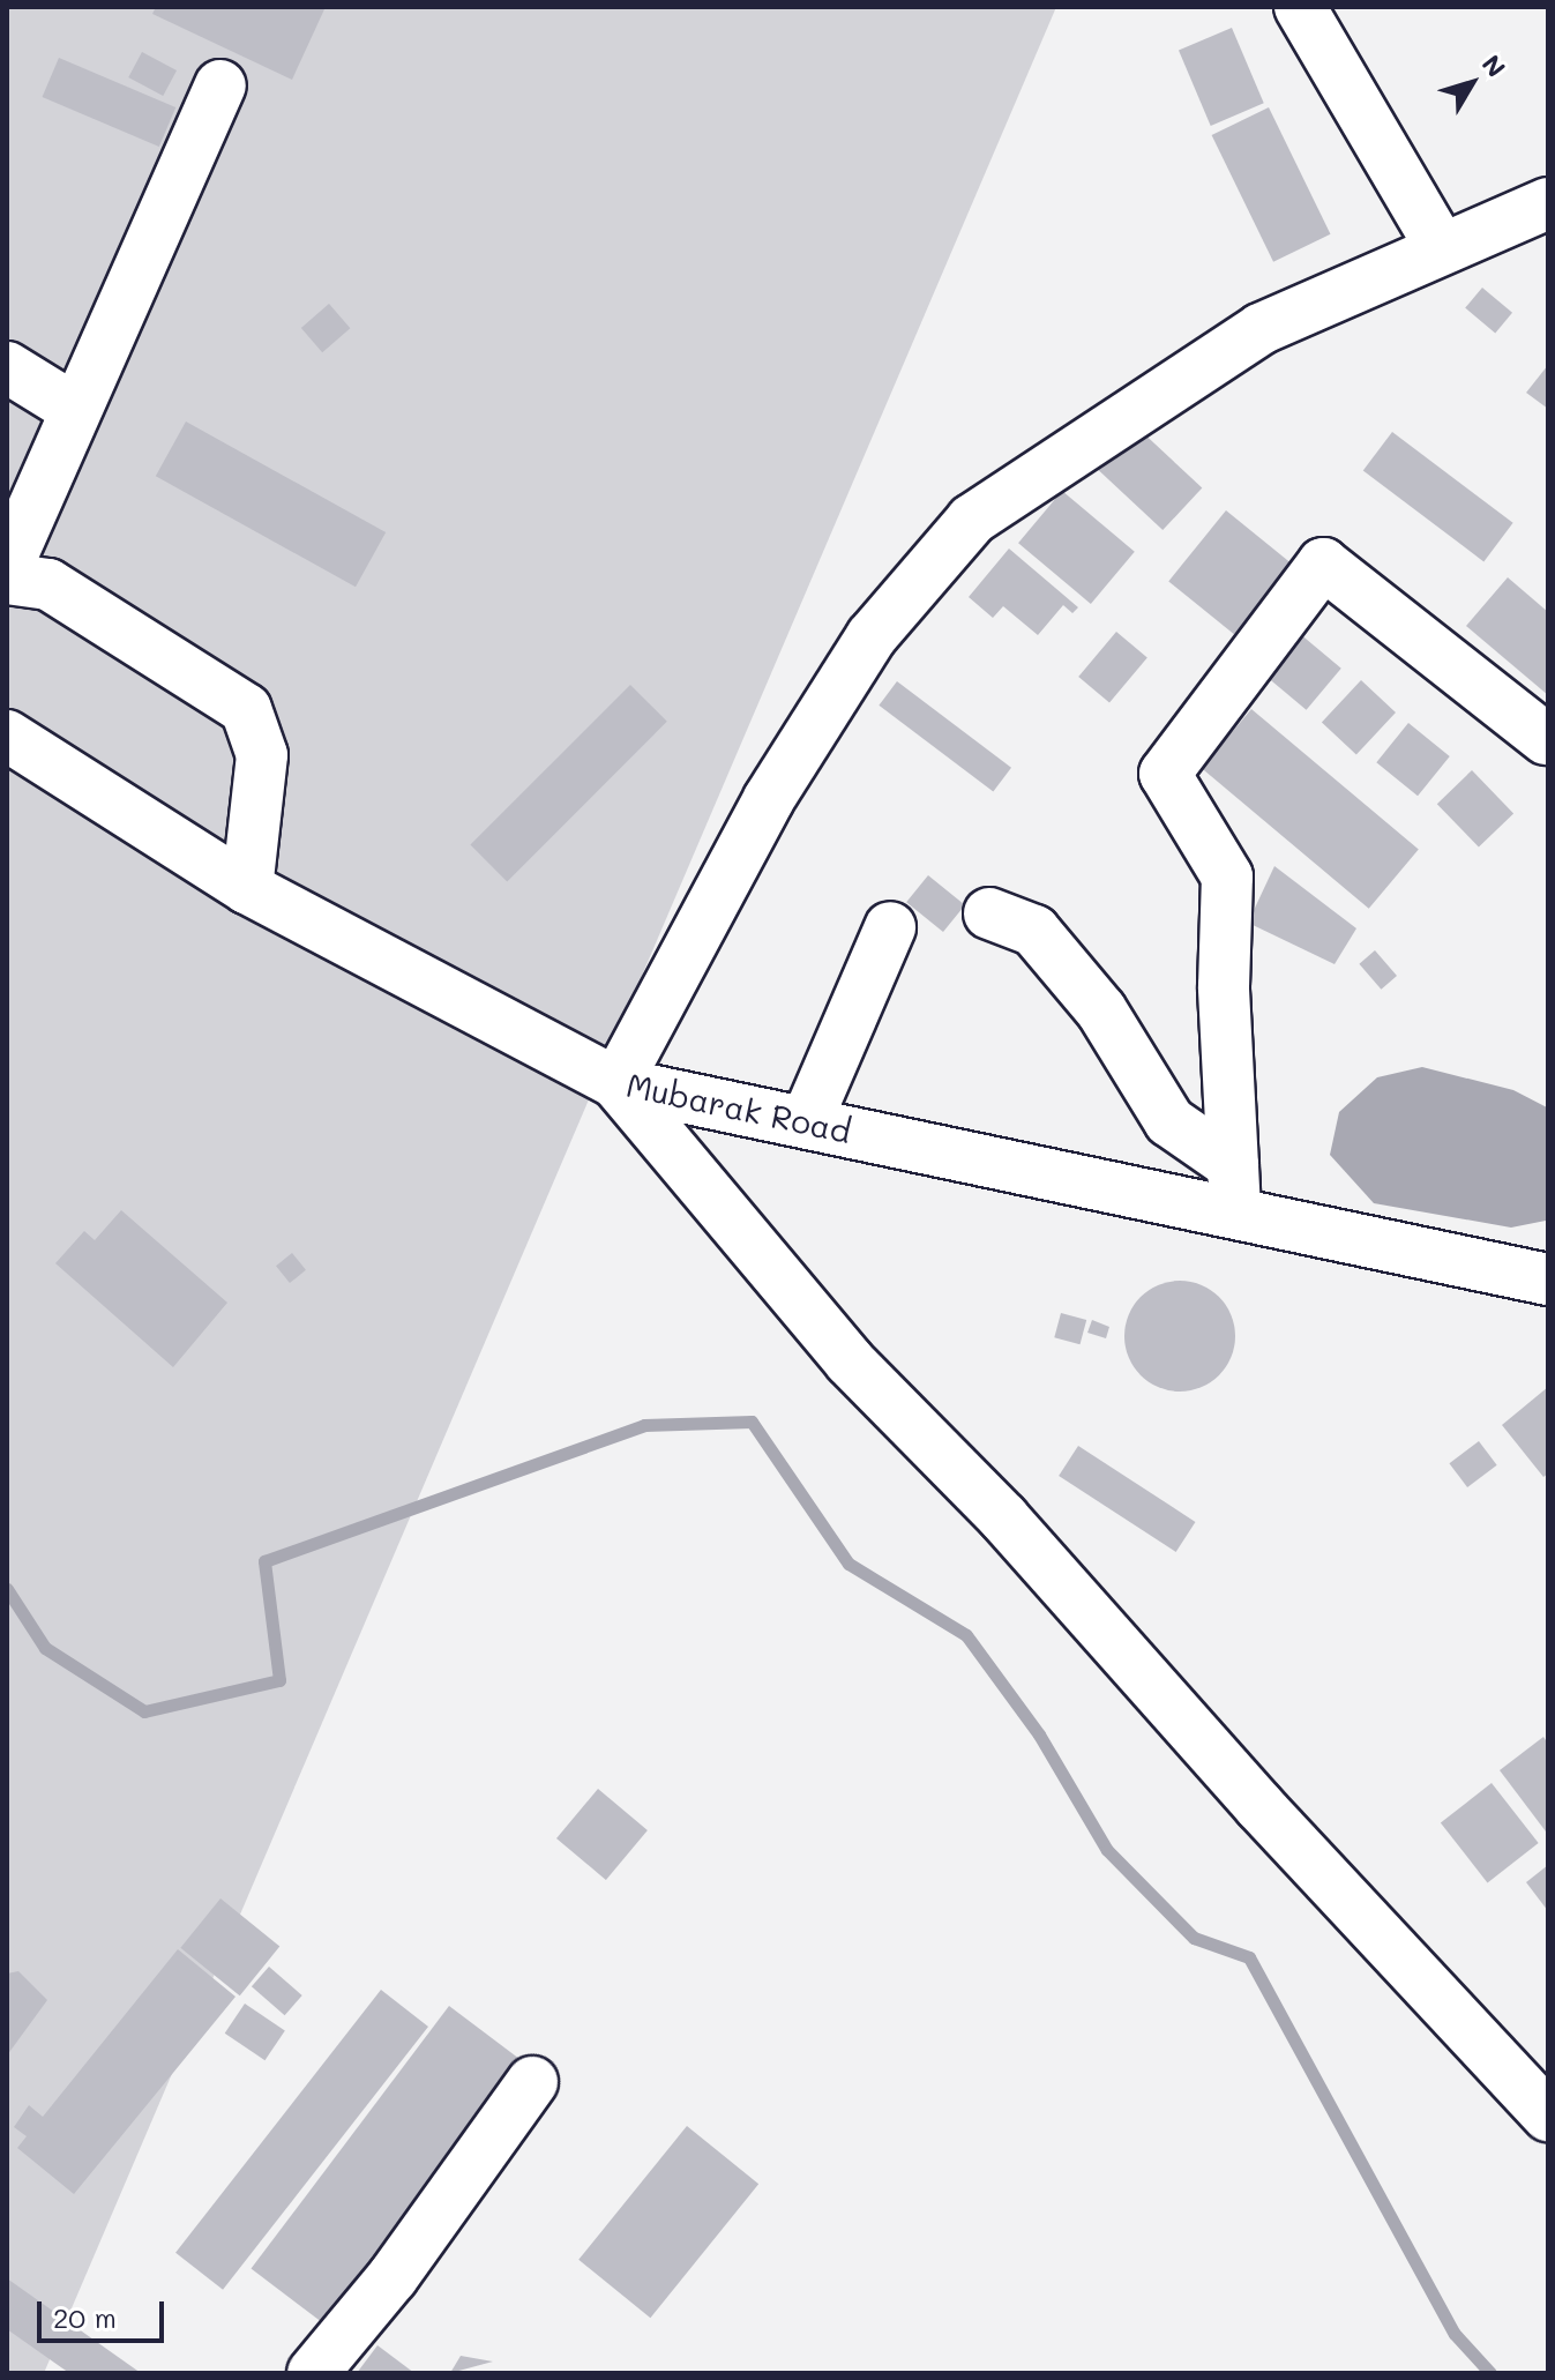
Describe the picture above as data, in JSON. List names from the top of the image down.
{
  "streets": {
    "street": ["Mubarak Road"]
  },
  "scale_bar": "20 m",
  "north": "top right"
}
